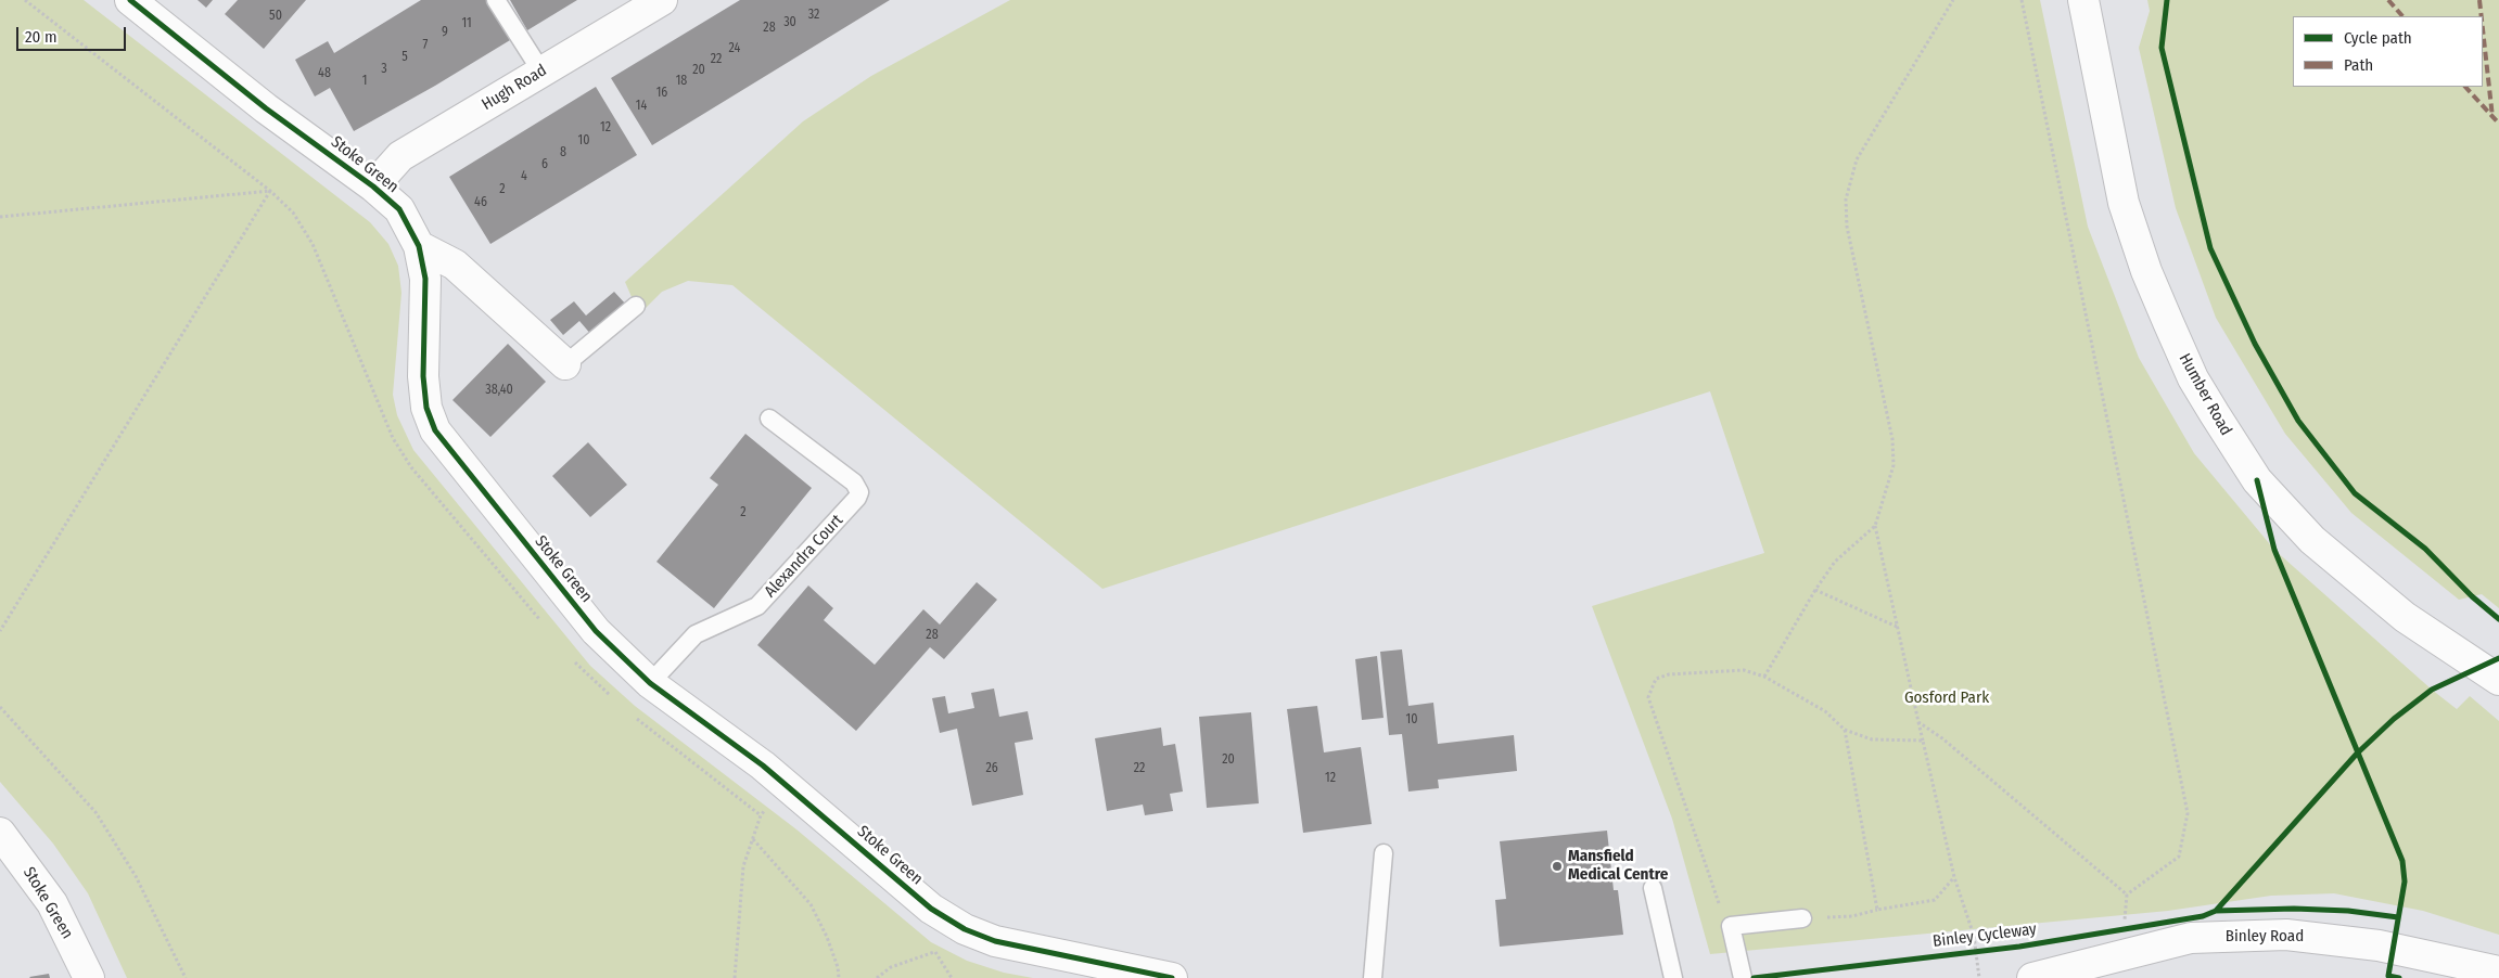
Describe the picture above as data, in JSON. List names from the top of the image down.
{
  "streets": {
    "street": [
      "Hugh Road",
      "Stoke Green",
      "Humber Road",
      "Binley Road"
    ],
    "lane": ["Alexandra Court"],
    "cycle path": ["Binley Cycleway"]
  },
  "crossings": [
    ["Hugh Road", "Stoke Green"],
    ["Stoke Green", "Alexandra Court"]
  ],
  "parks": ["Gosford Park"],
  "places": ["Mansfield Medical Centre"],
  "house_numbers": [
    "32",
    "50",
    "30",
    "11",
    "28",
    "9",
    "7",
    "24",
    "5",
    "22",
    "3",
    "20",
    "48",
    "1",
    "18",
    "16",
    "14",
    "12",
    "10",
    "8",
    "6",
    "4",
    "2",
    "46",
    "38,40",
    "2",
    "28",
    "10",
    "20",
    "26",
    "22",
    "12"
  ],
  "legend": ["Cycle path", "Path"],
  "scale_bar": "20 m"
}
